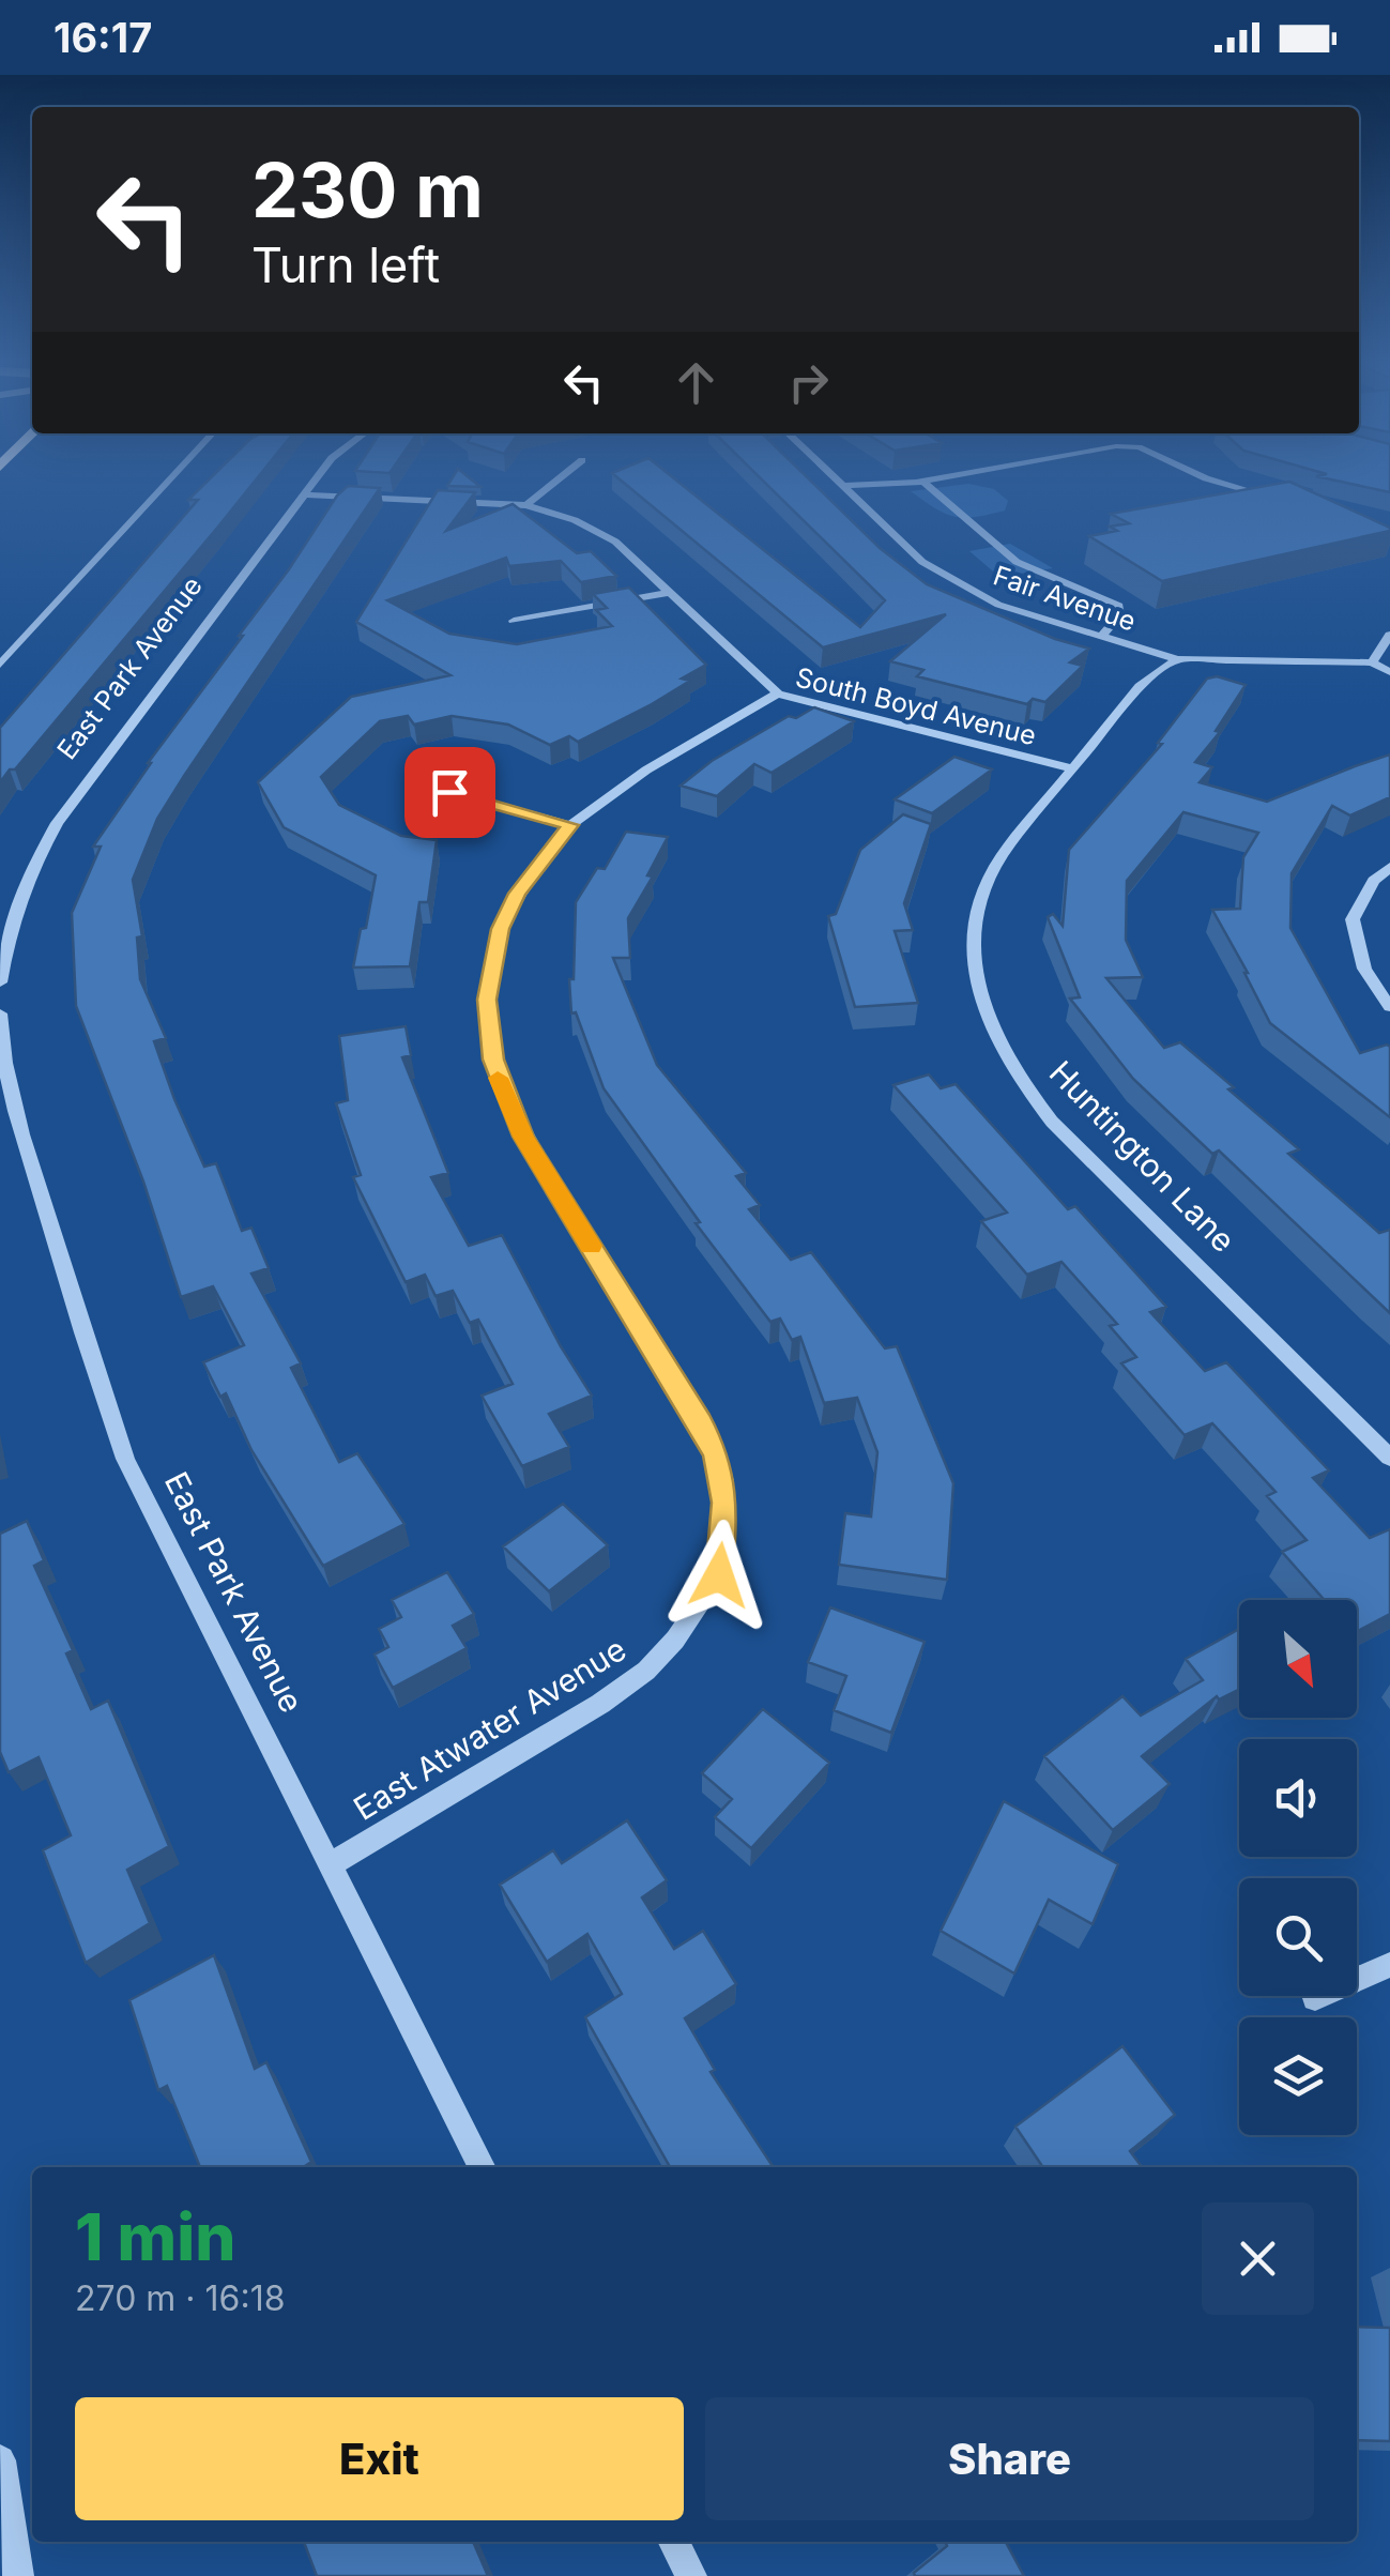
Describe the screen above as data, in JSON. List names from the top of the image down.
{
  "streets": {
    "street": [
      "Fair Avenue",
      "East Park Avenue",
      "South Boyd Avenue",
      "Huntington Lane",
      "East Atwater Avenue"
    ]
  },
  "crossings": [
    ["Fair Avenue", "Huntington Lane"],
    ["East Park Avenue", "South Boyd Avenue"],
    ["East Park Avenue", "East Atwater Avenue"],
    ["South Boyd Avenue", "Huntington Lane"],
    ["South Boyd Avenue", "East Atwater Avenue"]
  ],
  "north": "bottom right",
  "page": {
    "status": "16:17",
    "turn": ["230 m", "Turn left"],
    "heading": ["1 min", "270 m · 16:18"],
    "buttons": ["Exit", "Share"]
  }
}
